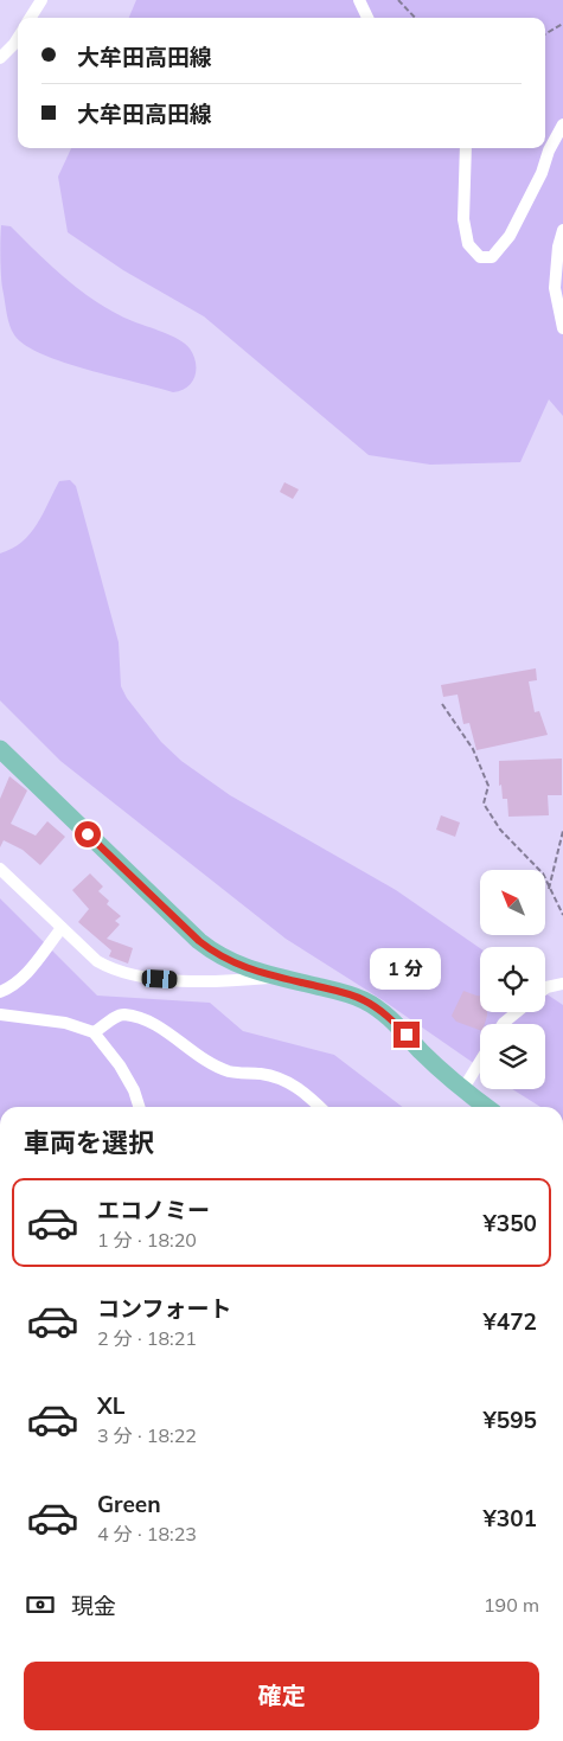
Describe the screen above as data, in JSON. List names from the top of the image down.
{
  "north": "top left",
  "page": {
    "banner": ["大牟田高田線", "大牟田高田線"],
    "bubble": "1 分",
    "heading": "車両を選択",
    "list": [
      {
        "name": "エコノミー",
        "note": "1 分 · 18:20",
        "value": "¥350"
      },
      {
        "name": "コンフォート",
        "note": "2 分 · 18:21",
        "value": "¥472"
      },
      {
        "name": "XL",
        "note": "3 分 · 18:22",
        "value": "¥595"
      },
      {
        "name": "Green",
        "note": "4 分 · 18:23",
        "value": "¥301"
      }
    ],
    "pay": ["現金", "190 m"],
    "buttons": "確定"
  }
}
